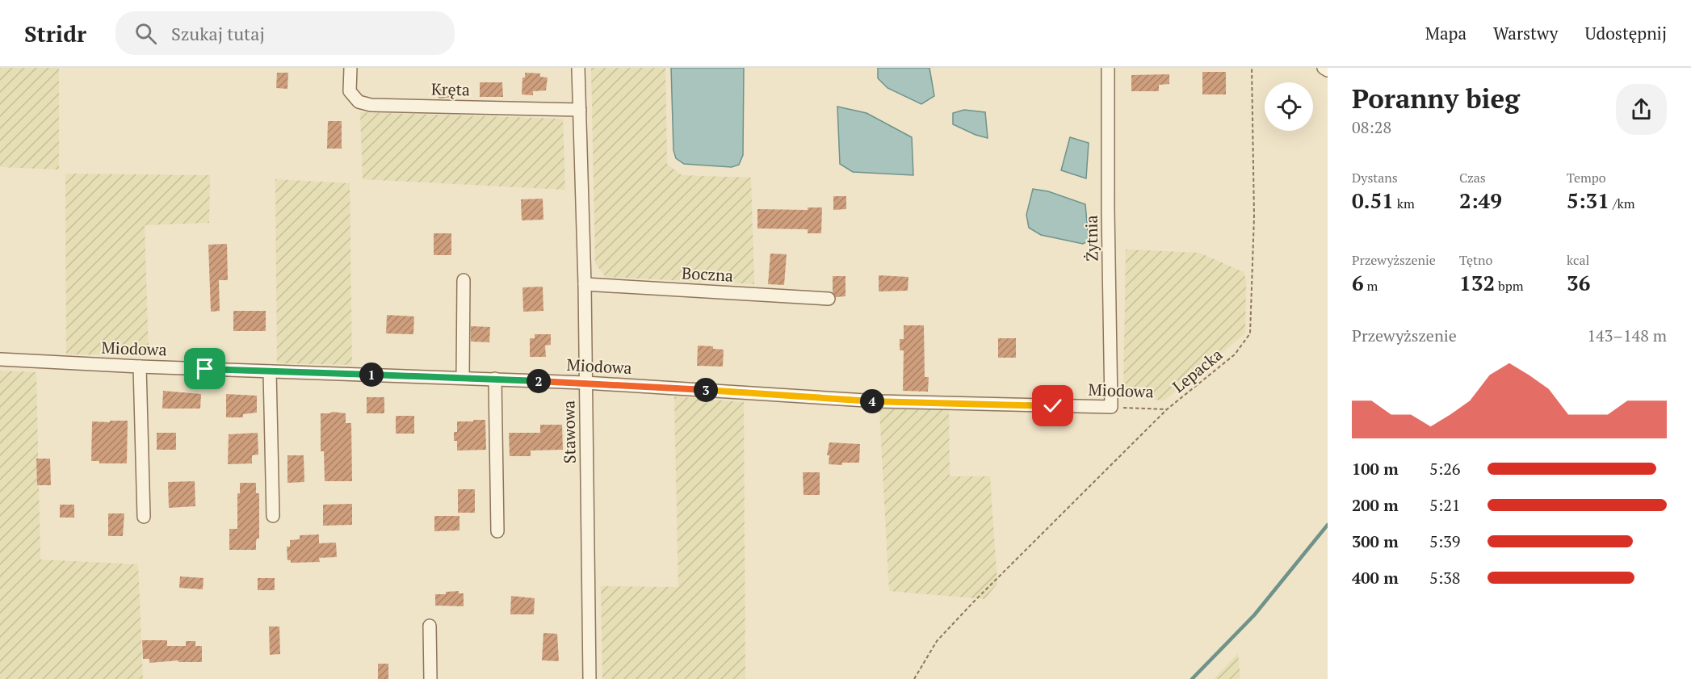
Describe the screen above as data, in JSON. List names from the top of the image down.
{
  "streets": {
    "street": [
      "Kręta",
      "Żytnia",
      "Boczna",
      "Miodowa",
      "Stawowa"
    ],
    "path": ["Lepacka"]
  },
  "crossings": [
    ["Kręta", "Stawowa"],
    ["Żytnia", "Miodowa"],
    ["Boczna", "Stawowa"],
    ["Miodowa", "Lepacka"],
    ["Miodowa", "Stawowa"]
  ],
  "page": {
    "header": "Stridr",
    "search": "Szukaj tutaj",
    "nav": ["Mapa", "Warstwy", "Udostępnij"],
    "heading": ["Poranny bieg", "08:28"],
    "stats": [
      ["Dystans", "0.51 km"],
      ["Czas", "2:49"],
      ["Tempo", "5:31 /km"],
      ["Przewyższenie", "6 m"],
      ["Tętno", "132 bpm"],
      ["kcal", "36"]
    ],
    "chart": ["Przewyższenie", "143–148 m"],
    "pins": [
      "1",
      "2",
      "3",
      "4"
    ],
    "list": [
      {
        "name": "100 m",
        "note": "5:26"
      },
      {
        "name": "200 m",
        "note": "5:21"
      },
      {
        "name": "300 m",
        "note": "5:39"
      },
      {
        "name": "400 m",
        "note": "5:38"
      }
    ]
  }
}
